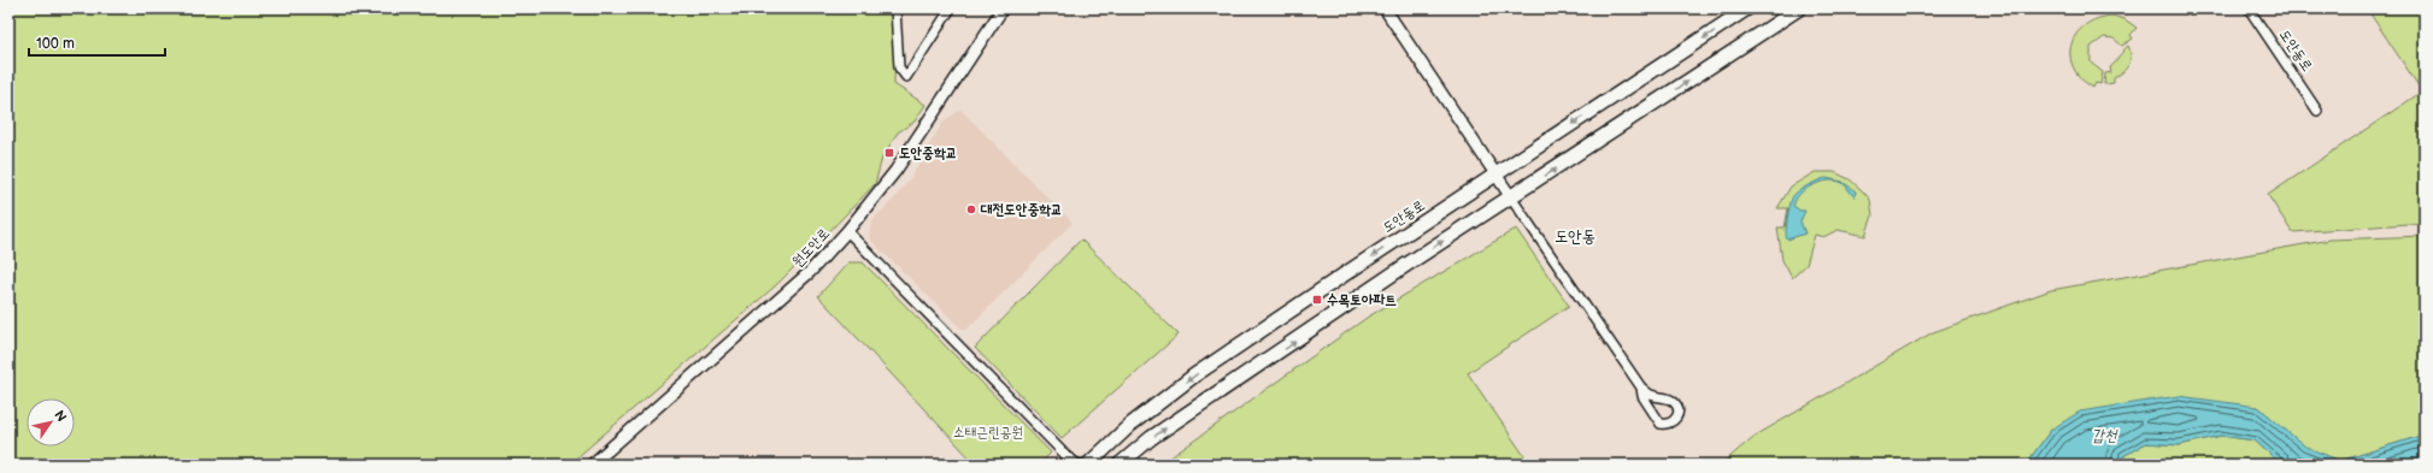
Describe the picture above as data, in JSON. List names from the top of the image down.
{
  "streets": {
    "main road": ["도안동로"],
    "street": ["원도안로"]
  },
  "districts": ["도안동"],
  "water": ["갑천"],
  "parks": ["소태근린공원"],
  "places": {
    "transit": ["도안중학교", "수목토아파트"],
    "other": ["대전도안중학교"]
  },
  "scale_bar": "100 m",
  "north": "top right"
}
